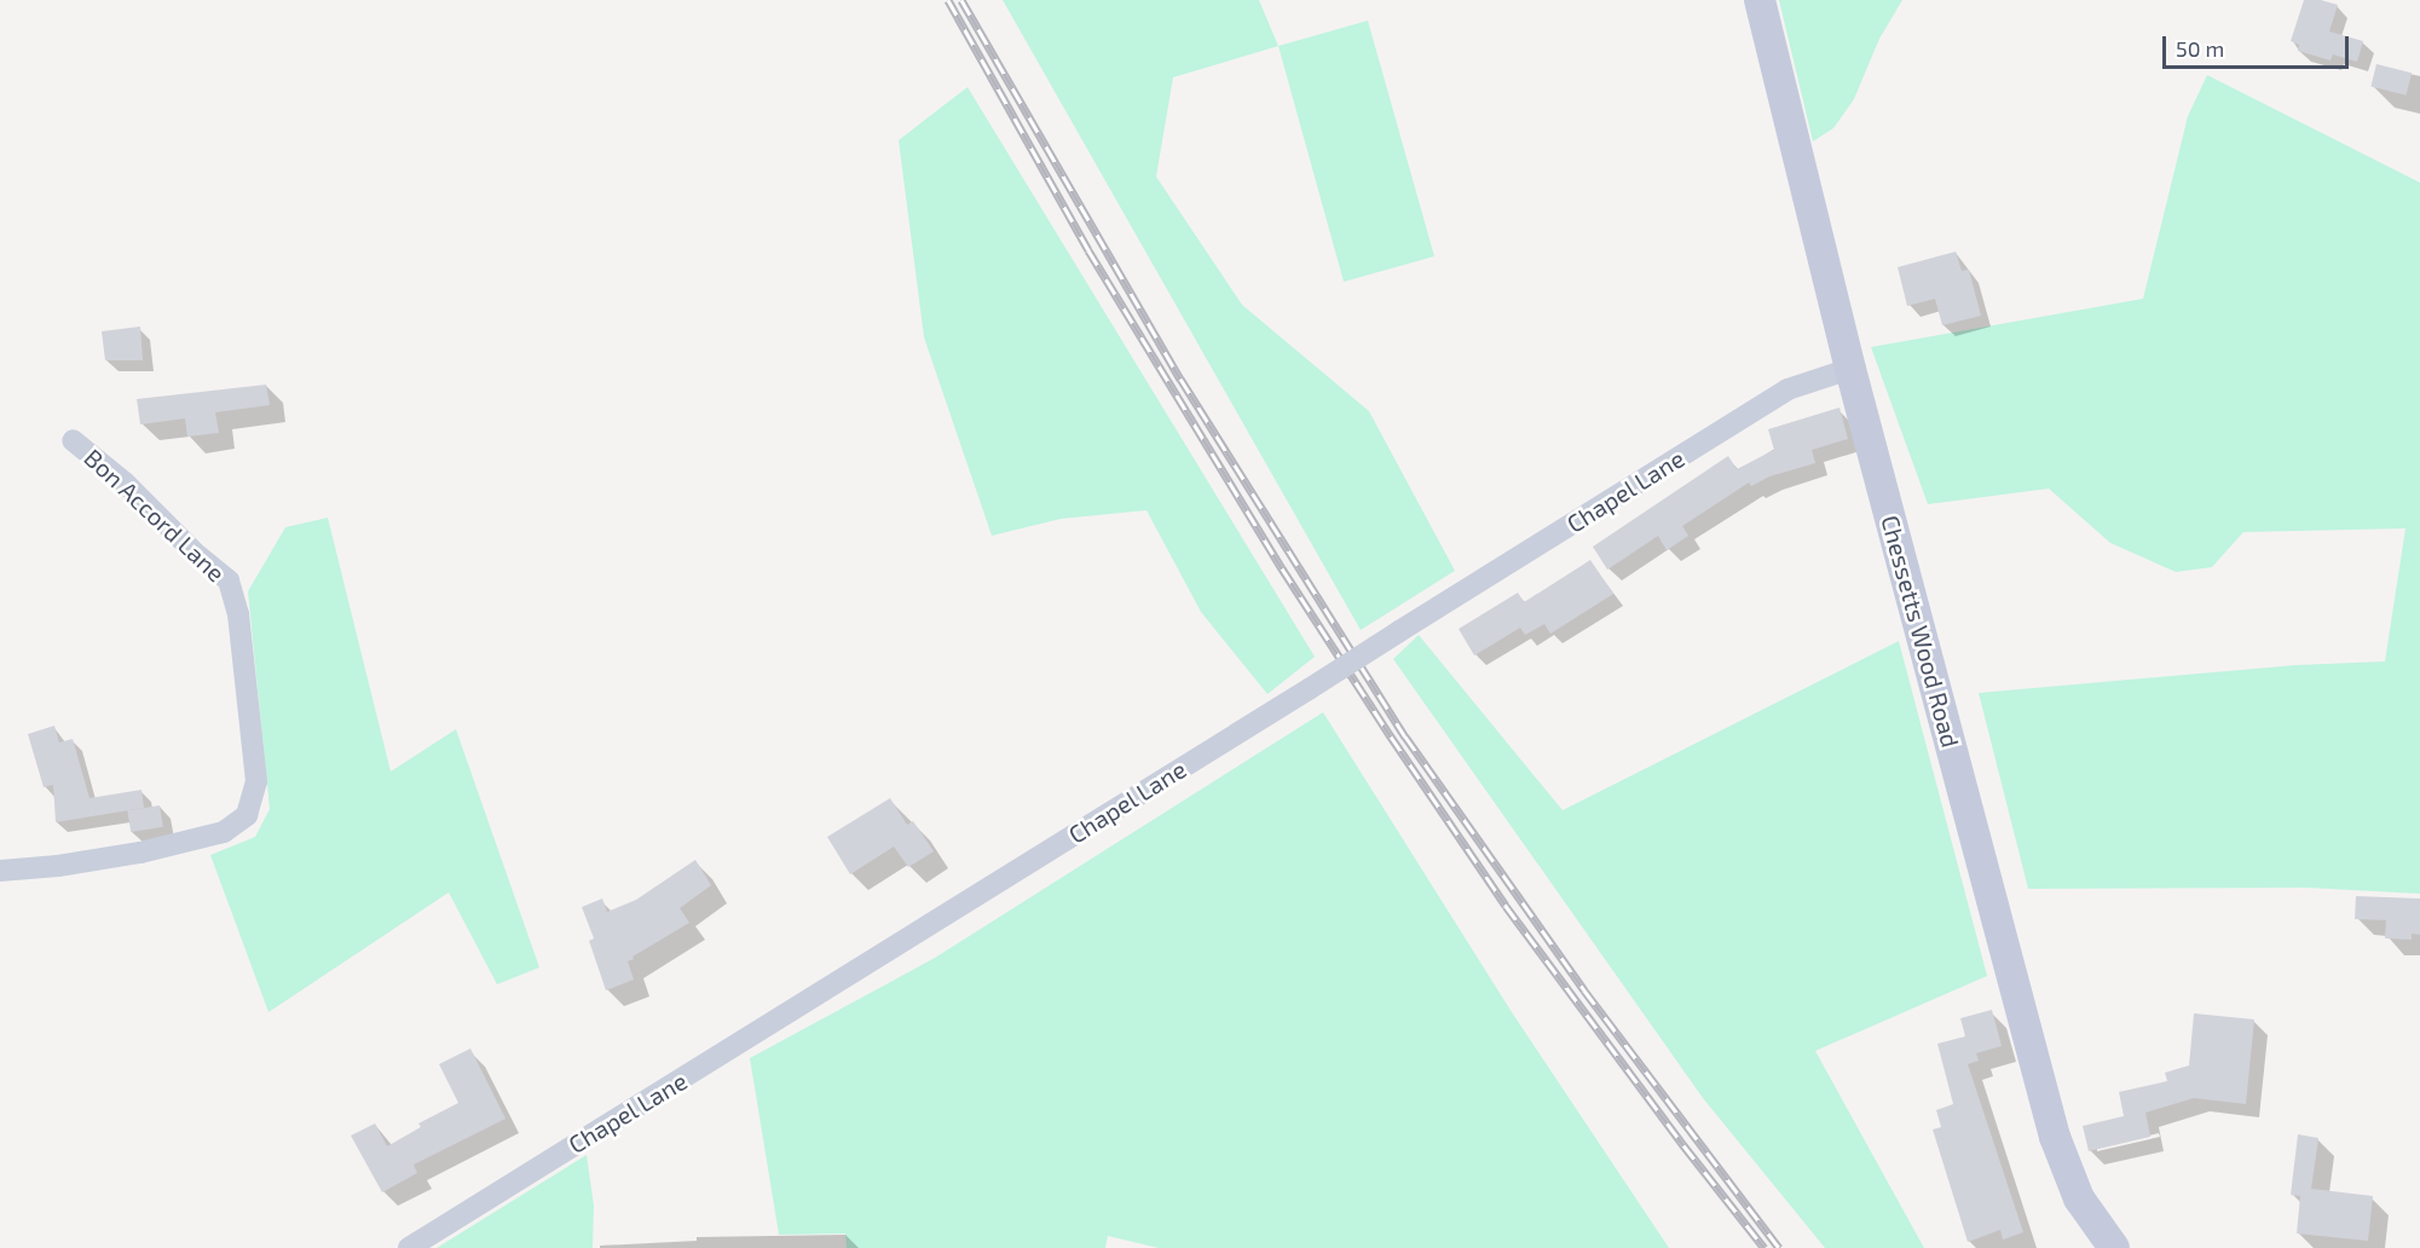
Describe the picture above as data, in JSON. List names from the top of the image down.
{
  "streets": {
    "street": ["Chapel Lane", "Bon Accord Lane", "Chessetts Wood Road"]
  },
  "crossings": [
    ["Chapel Lane", "Chessetts Wood Road"]
  ],
  "scale_bar": "50 m"
}
